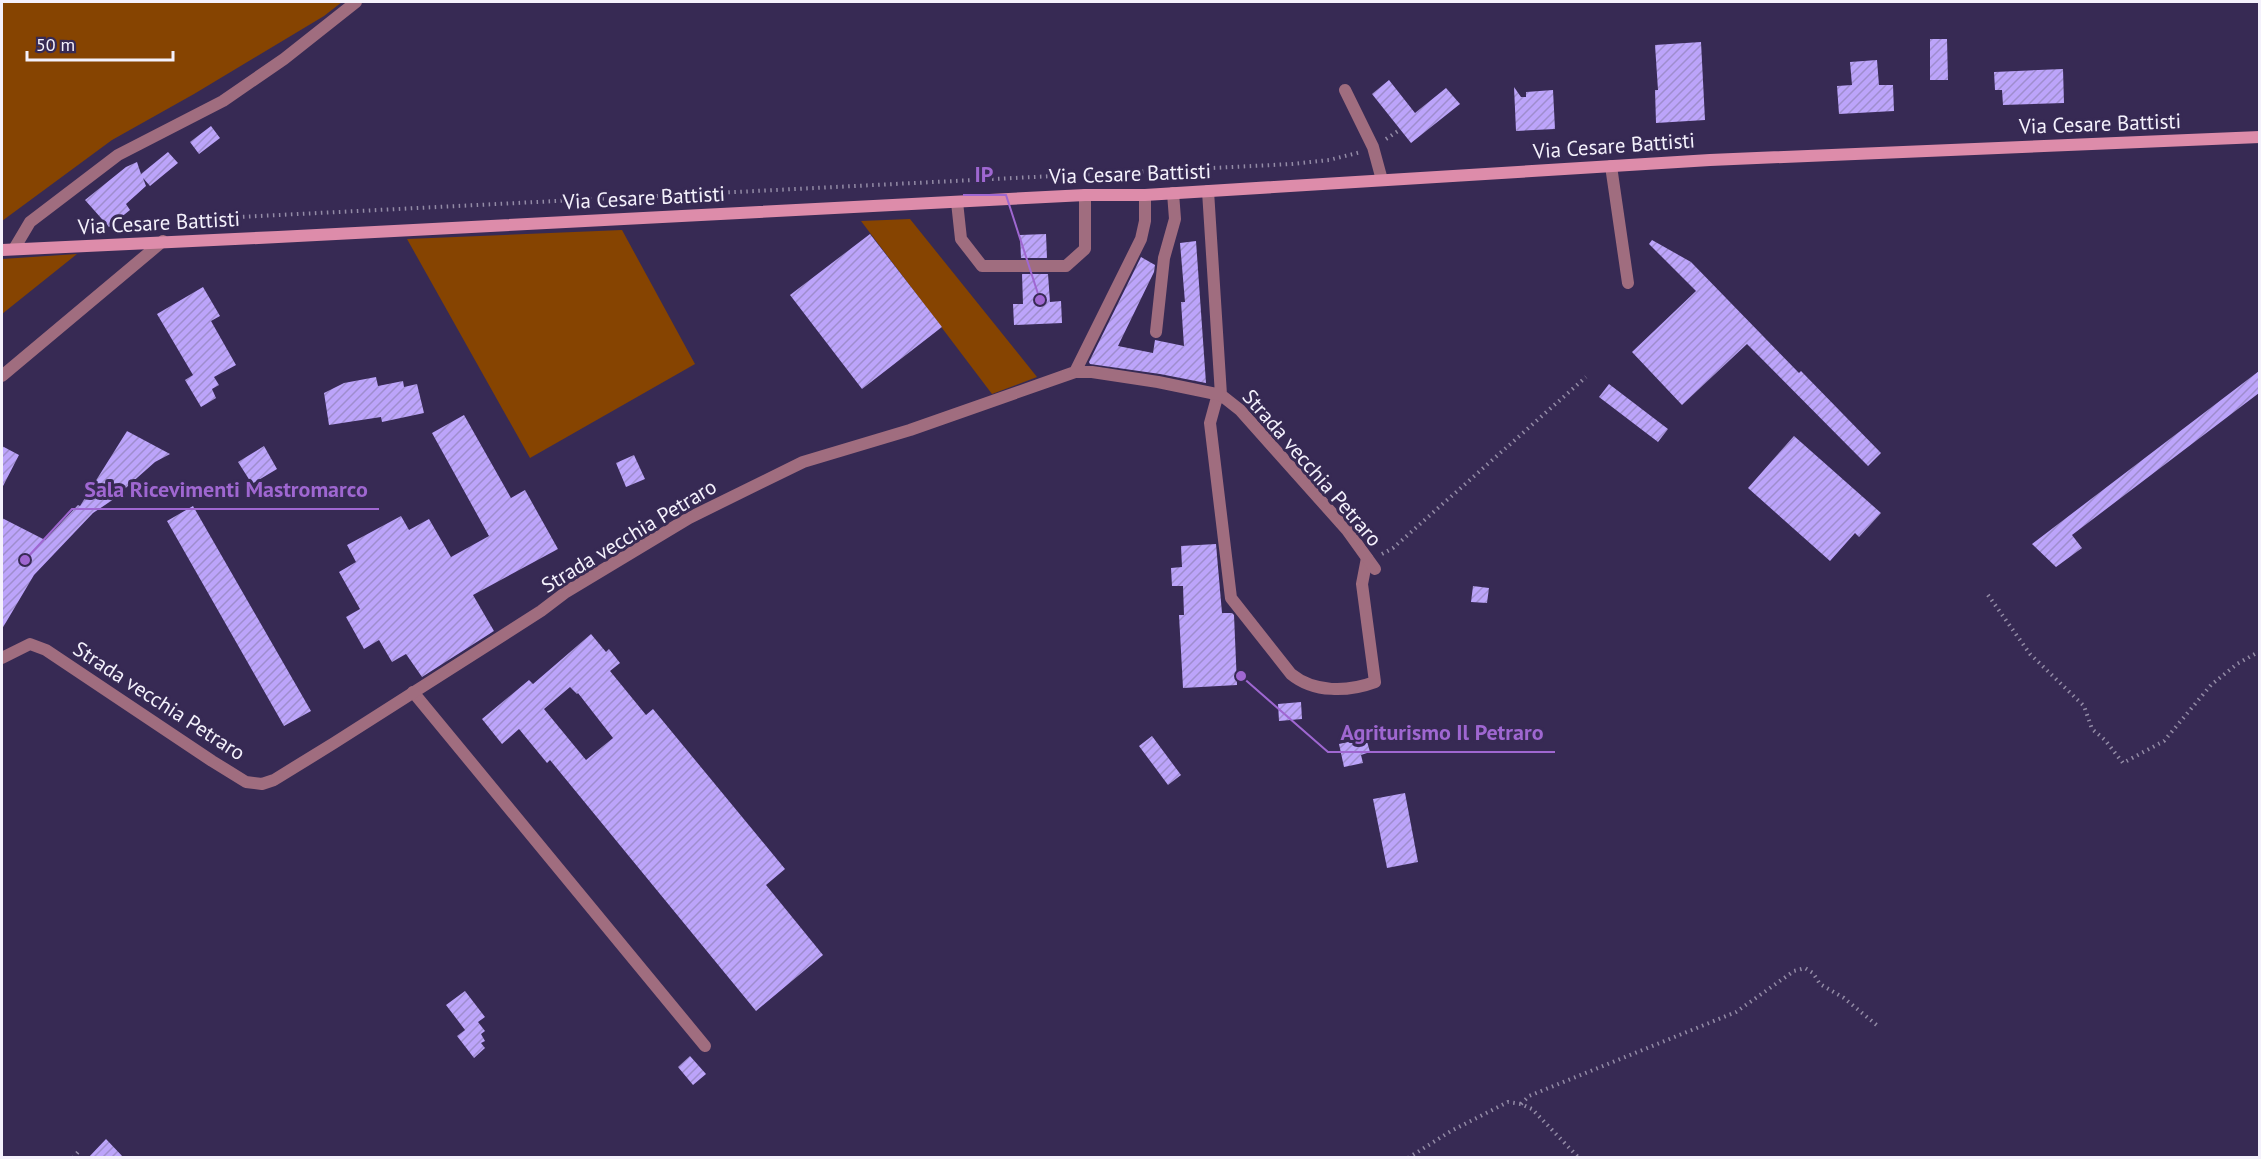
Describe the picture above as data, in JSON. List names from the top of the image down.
{
  "streets": {
    "street": ["Via Cesare Battisti", "Strada vecchia Petraro"]
  },
  "places": ["IP", "Sala Ricevimenti Mastromarco", "Agriturismo Il Petraro"],
  "scale_bar": "50 m"
}
